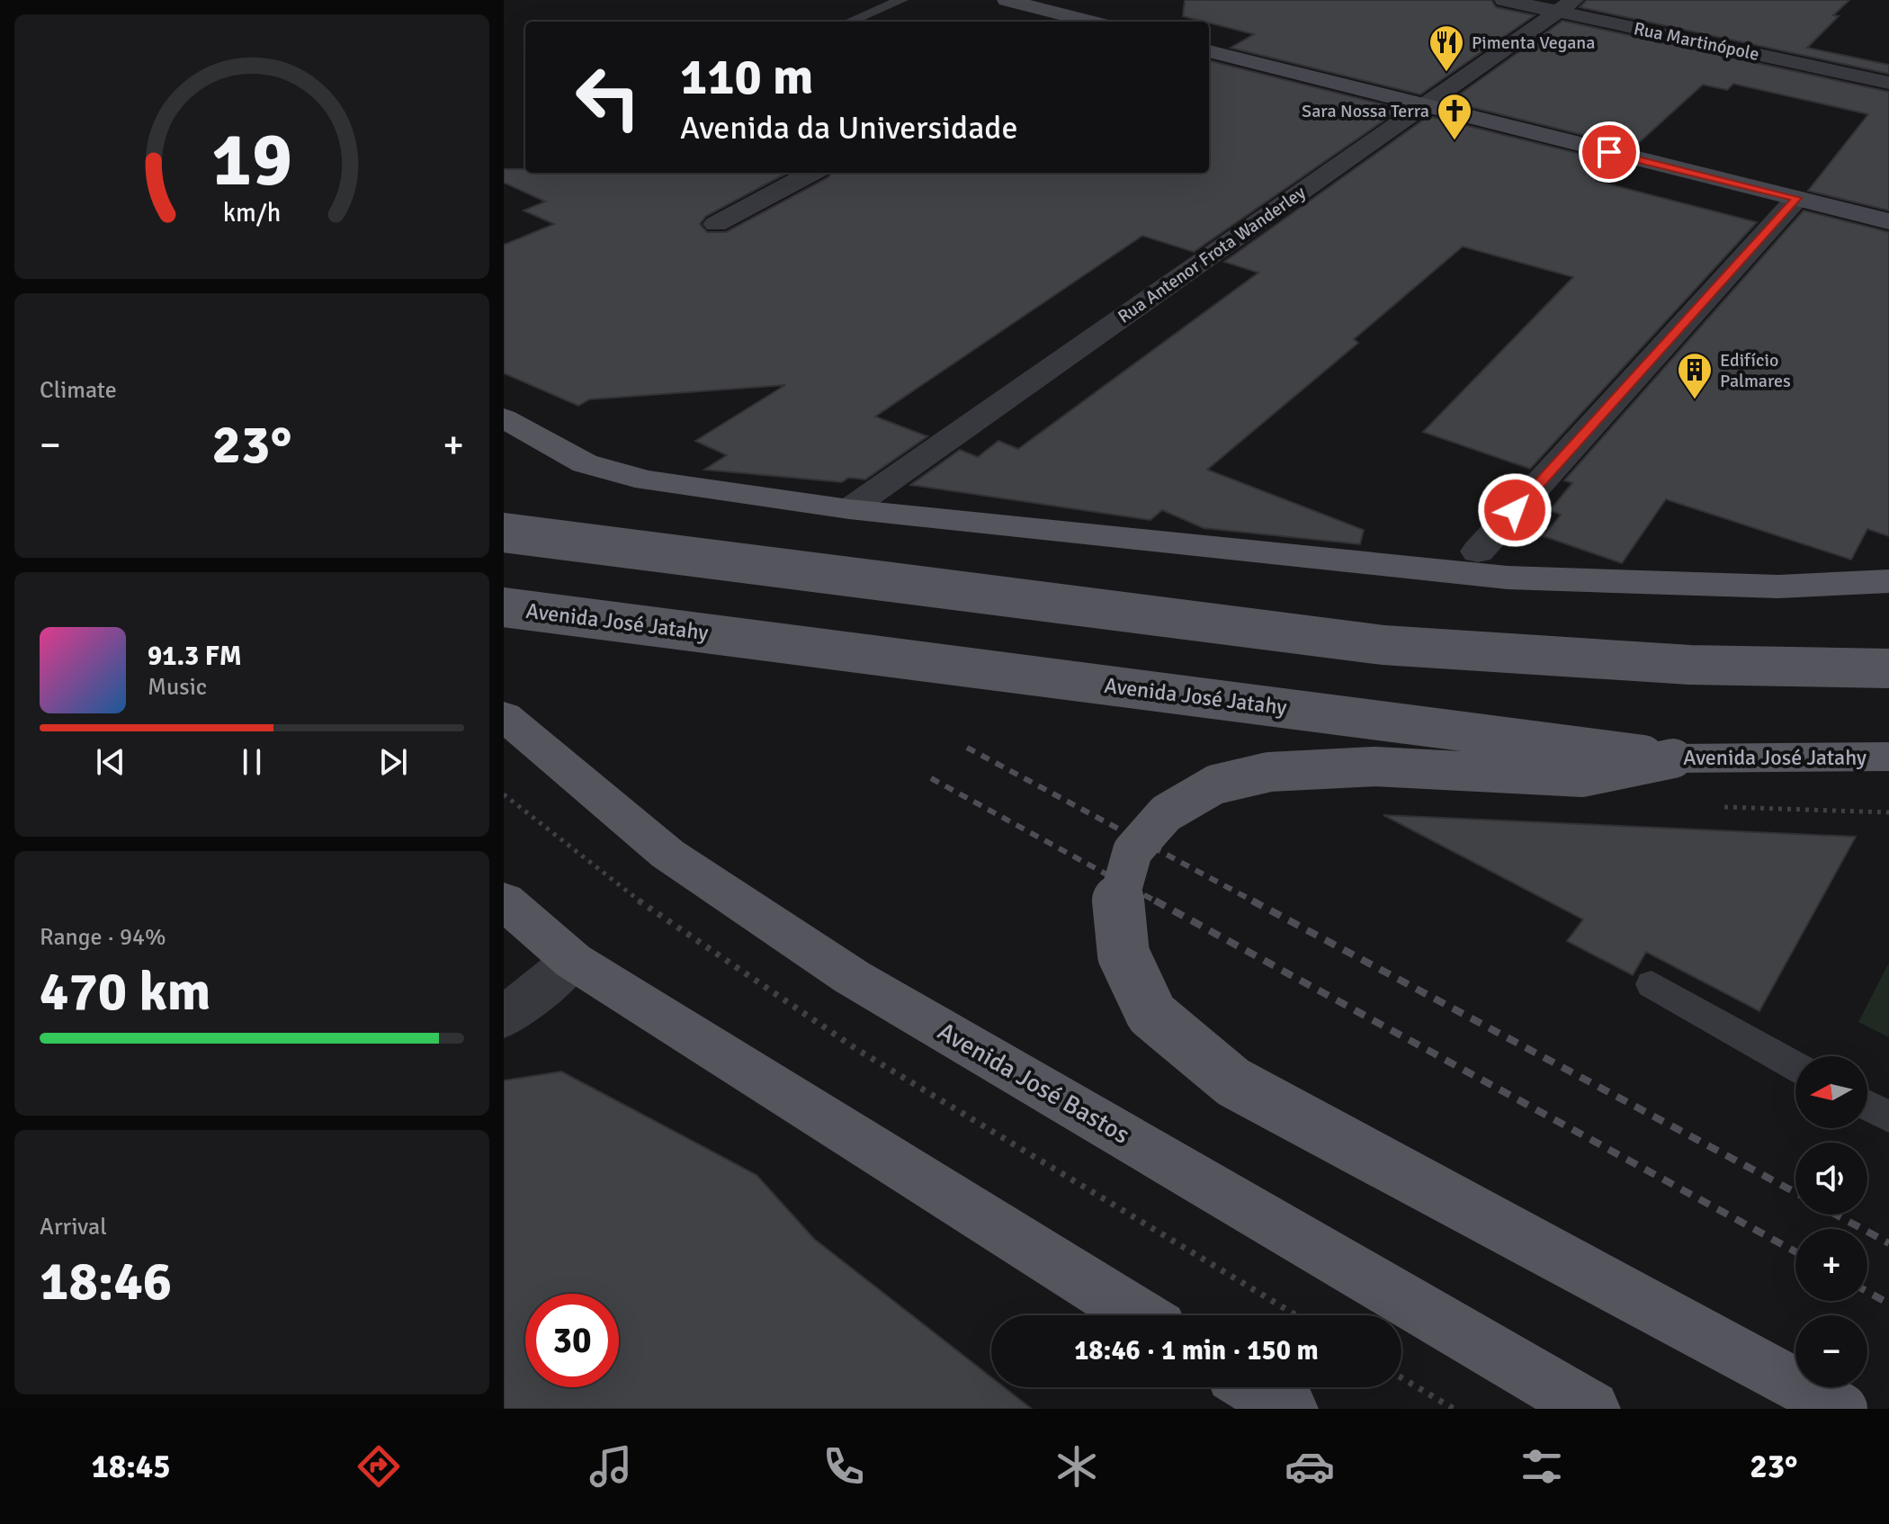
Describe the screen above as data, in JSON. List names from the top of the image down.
{
  "streets": {
    "main road": ["Avenida José Jatahy", "Avenida José Bastos"],
    "street": ["Rua Martinópole", "Rua Antenor Frota Wanderley"]
  },
  "crossings": [
    ["Rua Martinópole", "Rua Antenor Frota Wanderley"]
  ],
  "places": {
    "restaurant": ["Pimenta Vegana"],
    "church": ["Sara Nossa Terra"],
    "building": ["Edifício Palmares"]
  },
  "north": "left",
  "page": {
    "turn": ["110 m", "Avenida da Universidade"],
    "tile": [
      "Climate",
      ["Range · 94%", "470 km"],
      ["Arrival", "18:46"]
    ],
    "heat": ["−", "23°", "+"],
    "song": ["91.3 FM", "Music"],
    "map_buttons": ["+", "−"],
    "limit": "30",
    "trip": "18:46 · 1 min · 150 m",
    "tabs": ["18:45", "23°"],
    "gauge": ["19", "km/h"]
  }
}
